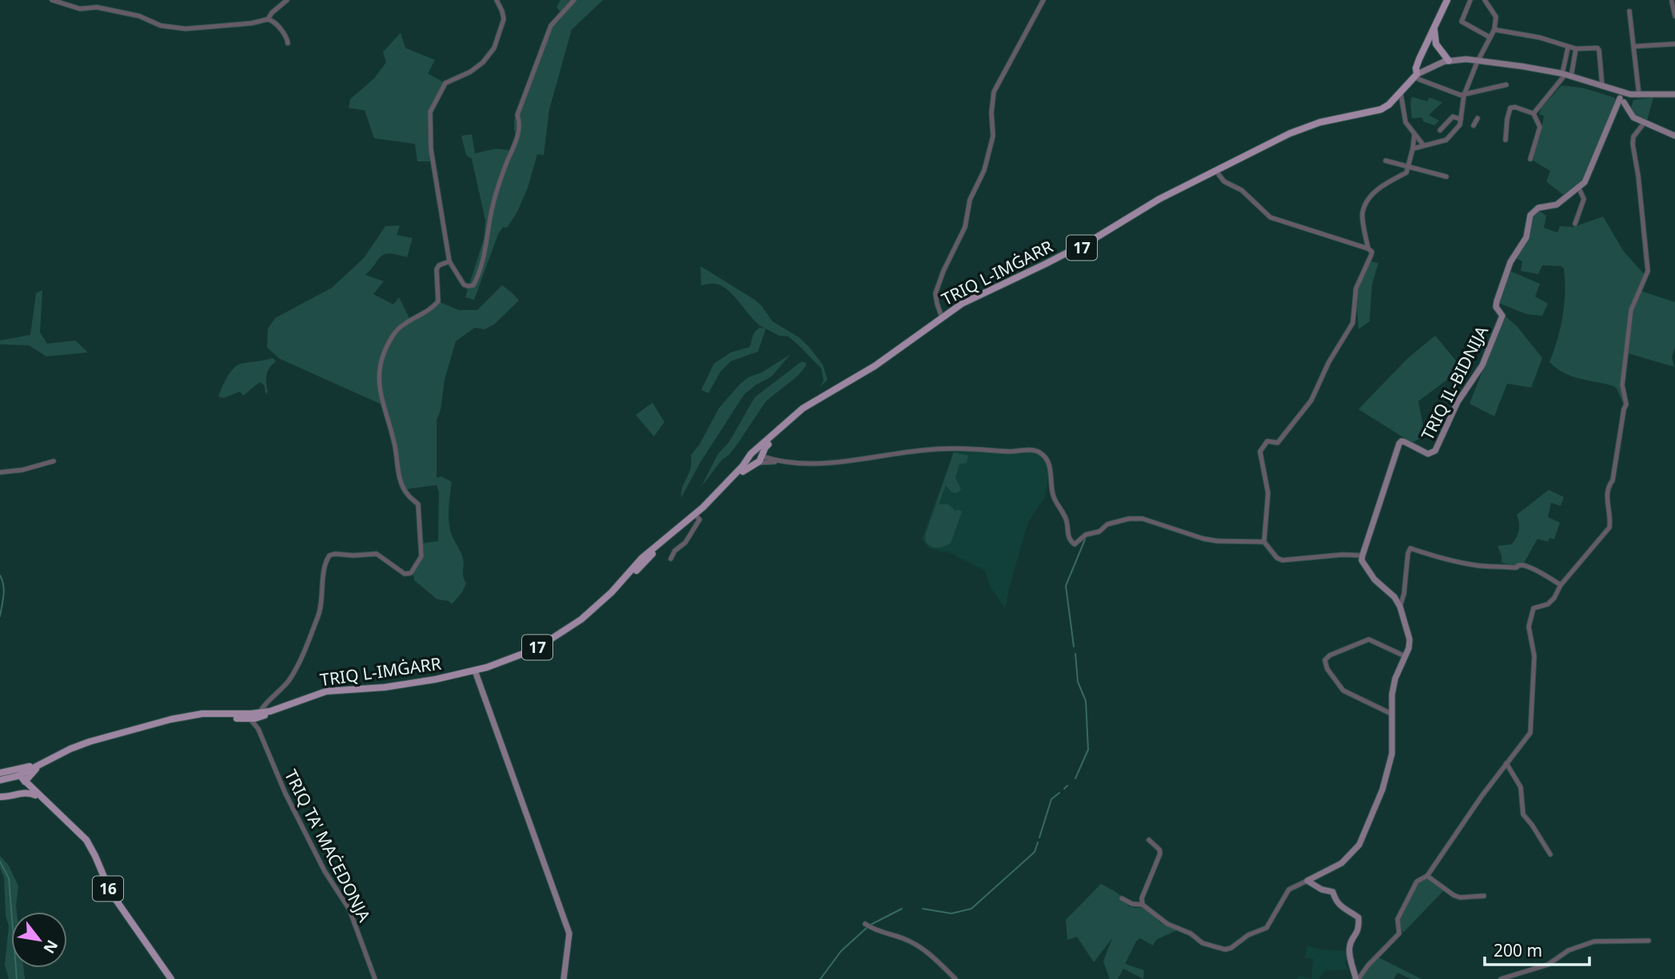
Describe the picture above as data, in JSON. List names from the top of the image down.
{
  "streets": {
    "main road": ["17", "TRIQ L-IMĠARR", "16"],
    "street": ["TRIQ IL-BIDNIJA", "TRIQ TA' MAĊEDONJA"]
  },
  "crossings": [
    ["17", "TRIQ L-IMĠARR"],
    ["TRIQ L-IMĠARR", "TRIQ TA' MAĊEDONJA"],
    ["TRIQ L-IMĠARR", "16"]
  ],
  "scale_bar": "200 m",
  "north": "bottom right"
}
